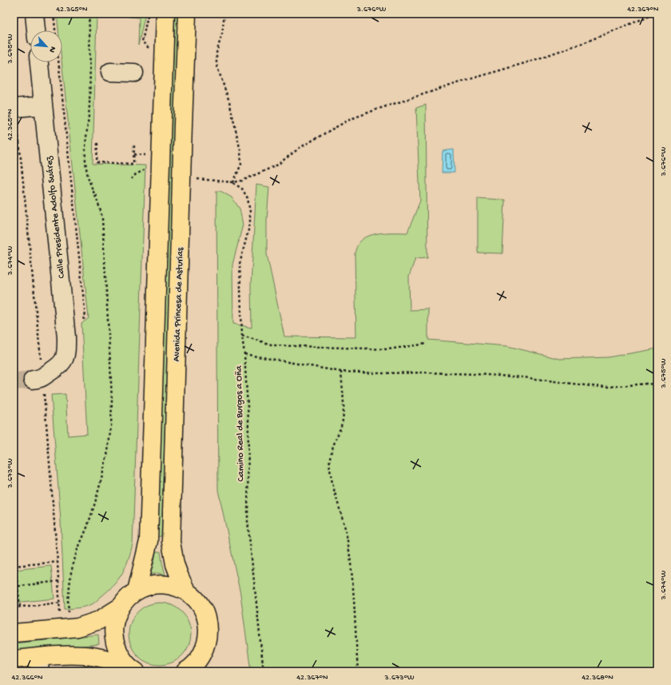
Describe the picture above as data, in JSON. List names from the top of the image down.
{
  "streets": {
    "main road": ["Avenida Princesa de Asturias"],
    "street": ["Calle Presidente Adolfo Suárez"],
    "path": ["Camino Real de Burgos a Oña"]
  },
  "north": "bottom right",
  "coordinates": [
    "42.365°N",
    "3.676°W",
    "42.367°N",
    "3.675°W",
    "3.674°W",
    "3.673°W",
    "42.366°N",
    "42.368°N"
  ]
}
